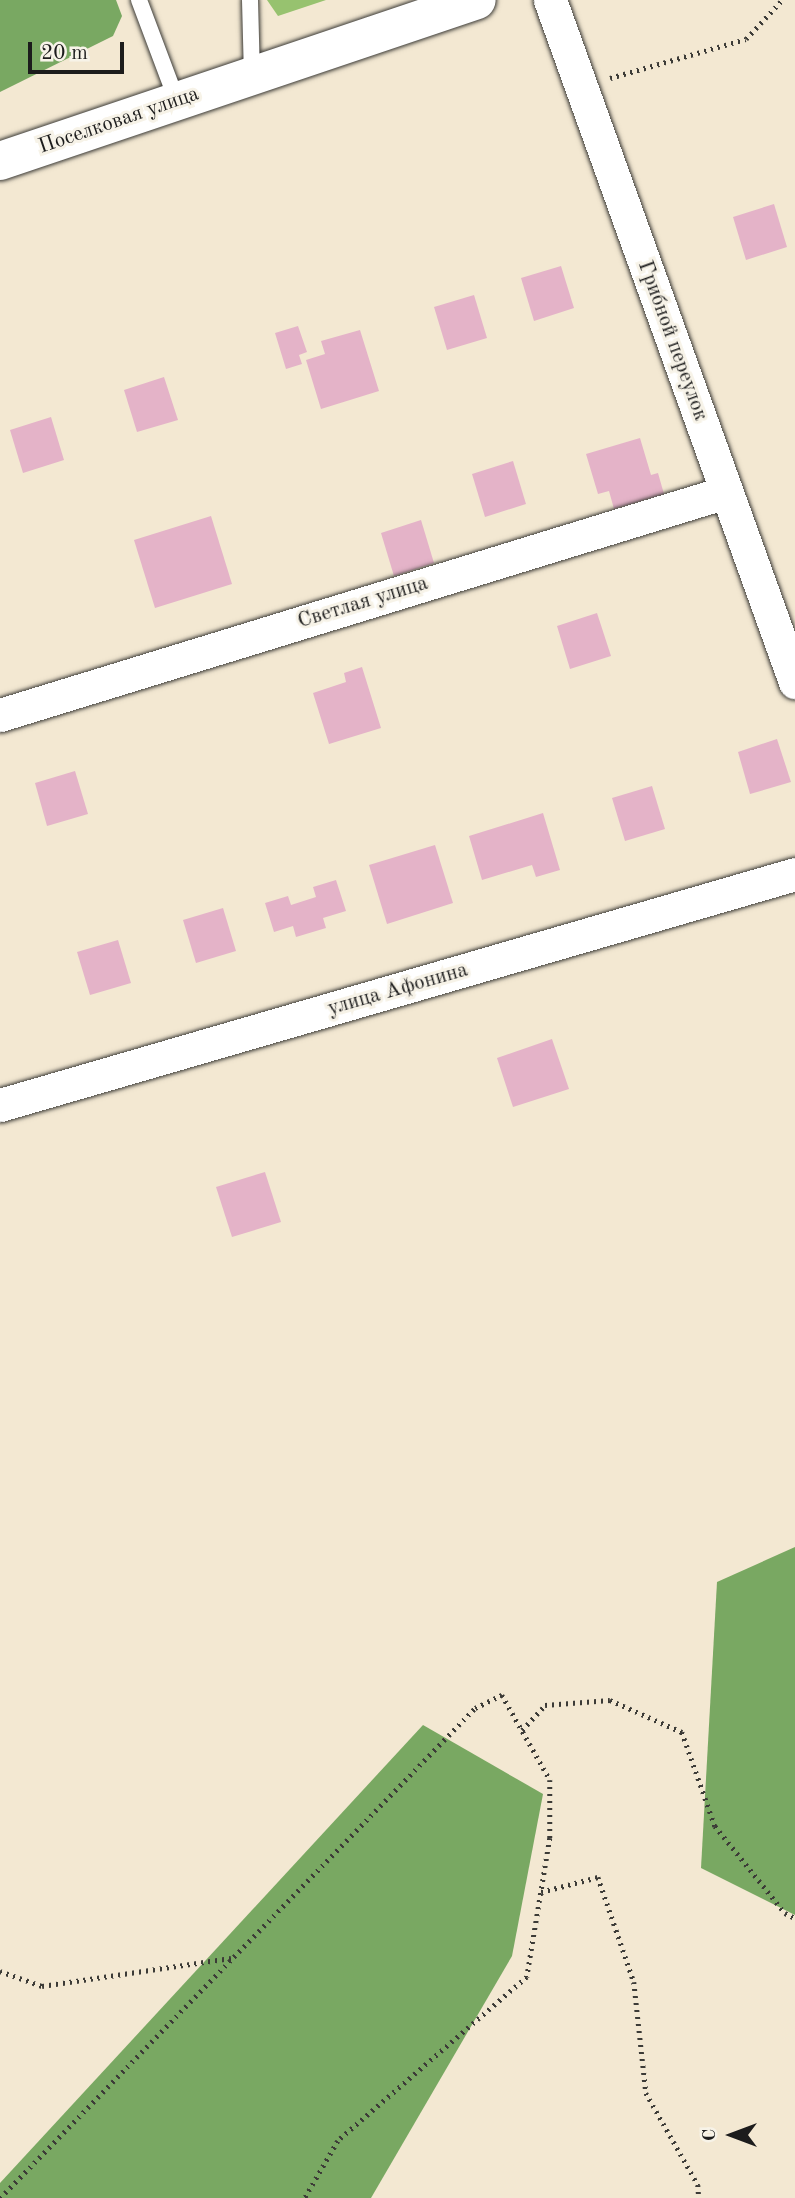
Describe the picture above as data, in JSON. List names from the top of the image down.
{
  "streets": {
    "highway": ["Поселковая улица"],
    "street": ["Грибной переулок", "Светлая улица", "улица Афонина"]
  },
  "crossings": [
    ["Грибной переулок", "Светлая улица"]
  ],
  "scale_bar": "20 m",
  "north": "left"
}
